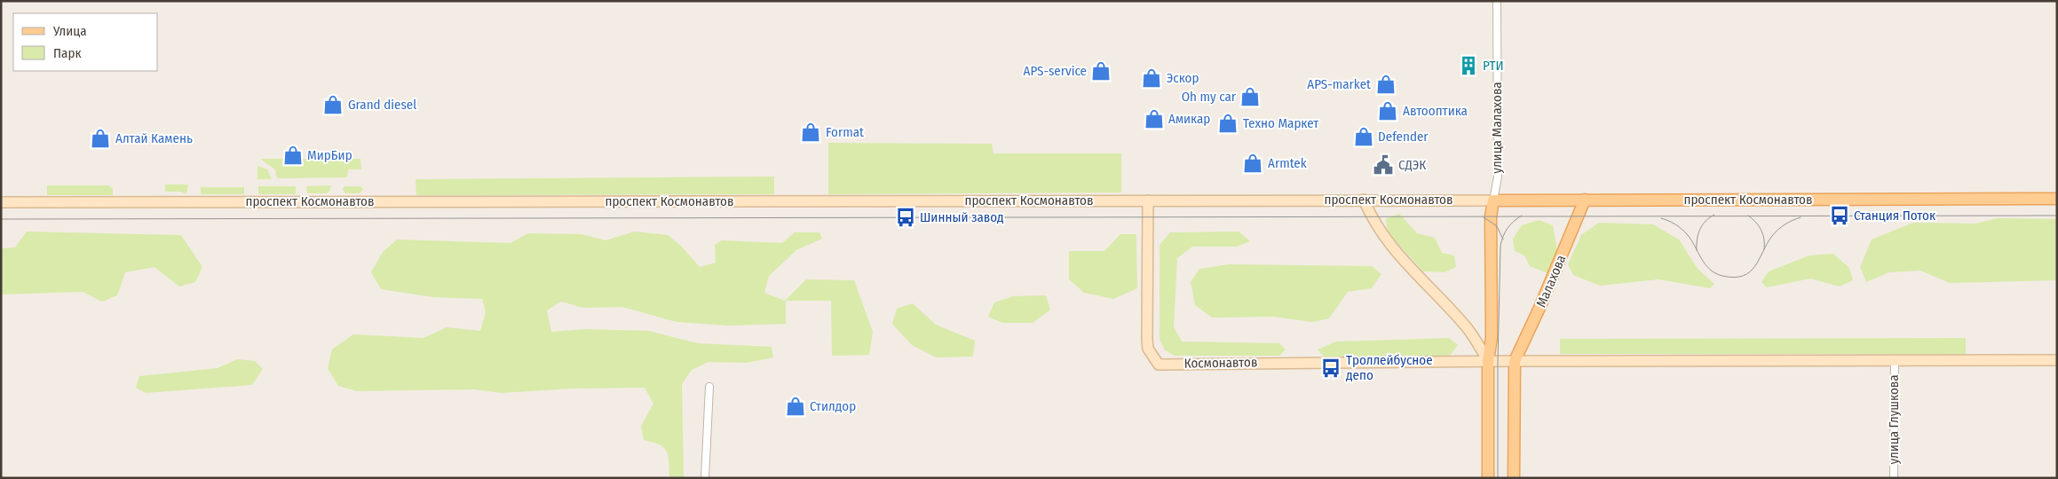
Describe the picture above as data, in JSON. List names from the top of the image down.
{
  "streets": {
    "main road": ["проспект Космонавтов", "Малахова", "Космонавтов"],
    "street": ["улица Малахова", "улица Глушкова"]
  },
  "crossings": [
    ["улица Малахова", "проспект Космонавтов"],
    ["проспект Космонавтов", "Малахова"],
    ["проспект Космонавтов", "Космонавтов"]
  ],
  "places": {
    "building": ["РТИ"],
    "shop": [
      "APS-service",
      "Эскор",
      "АPS-market",
      "Oh my car",
      "Grand diesel",
      "Автооптика",
      "Амикар",
      "Техно Маркет",
      "Format",
      "Defender",
      "Алтай Камень",
      "МирБир",
      "Armtek",
      "Стилдор"
    ],
    "public building": ["СДЭК"],
    "bus stop": ["Станция Поток", "Шинный завод", "Троллейбусное депо"]
  },
  "legend": ["Улица", "Парк"]
}
